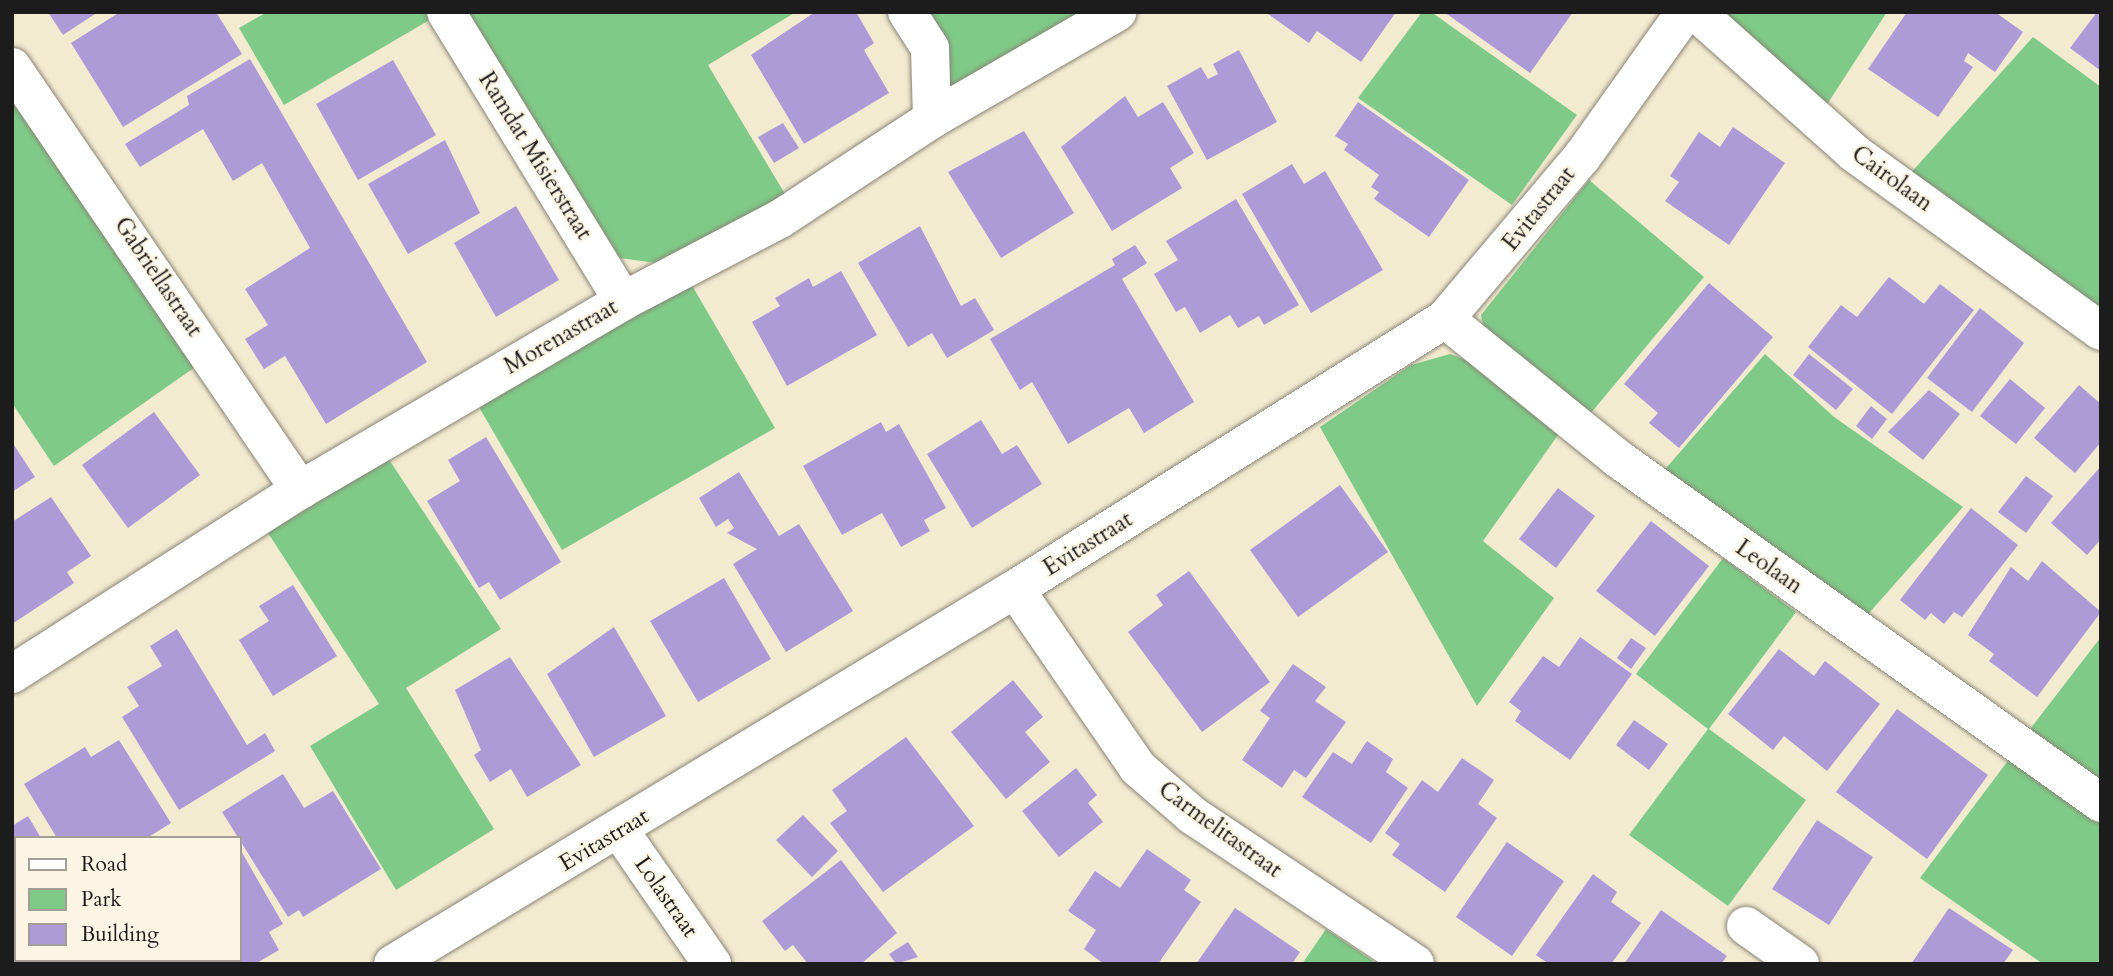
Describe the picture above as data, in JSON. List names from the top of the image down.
{
  "streets": {
    "street": [
      "Ramdat Misierstraat",
      "Cairolaan",
      "Evitastraat",
      "Gabriellastraat",
      "Morenastraat",
      "Leolaan",
      "Carmelitastraat",
      "Lolastraat"
    ]
  },
  "crossings": [
    ["Ramdat Misierstraat", "Morenastraat"],
    ["Evitastraat", "Leolaan"],
    ["Evitastraat", "Carmelitastraat"],
    ["Evitastraat", "Lolastraat"],
    ["Gabriellastraat", "Morenastraat"]
  ],
  "legend": ["Road", "Park", "Building"]
}
